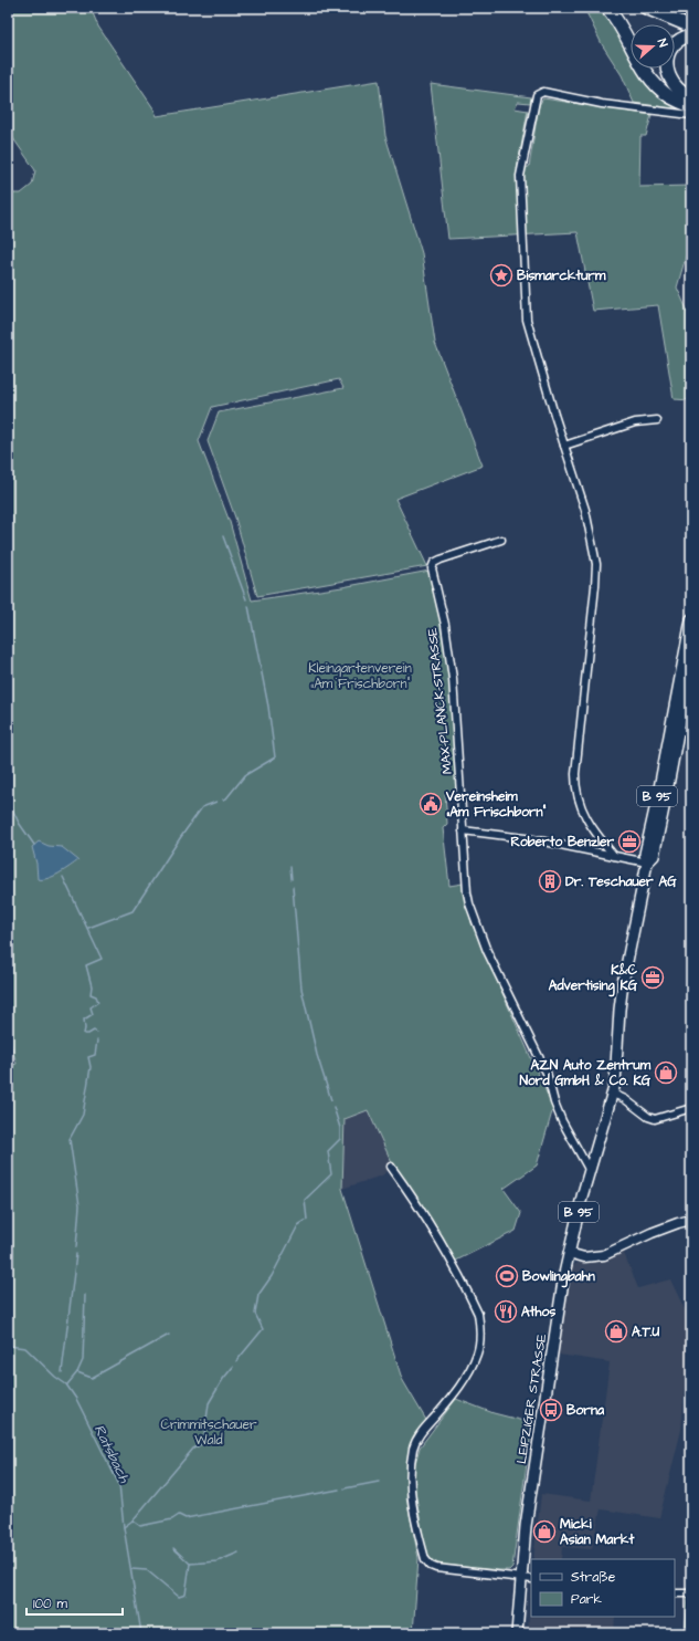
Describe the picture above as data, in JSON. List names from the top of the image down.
{
  "streets": {
    "main road": ["B 95", "LEIPZIGER STRASSE"],
    "street": ["MAX-PLANCK-STRASSE"]
  },
  "crossings": [
    ["MAX-PLANCK-STRASSE", "LEIPZIGER STRASSE"]
  ],
  "water": ["Ratsbach"],
  "parks": ["Kleingartenverein „Am Frischborn“", "Crimmitschauer Wald"],
  "places": {
    "place": ["Bismarckturm"],
    "public building": ["Vereinsheim „Am Frischborn“"],
    "office": ["Roberto Benzler", "K&C Advertising KG"],
    "building": ["Dr. Teschauer AG"],
    "shop": ["AZN Auto Zentrum Nord GmbH & Co. KG", "A.T.U", "Micki Asian Markt"],
    "sports": ["Bowlingbahn"],
    "restaurant": ["Athos"],
    "bus stop": ["Borna"]
  },
  "legend": ["Straße", "Park"],
  "scale_bar": "100 m",
  "north": "right"
}
